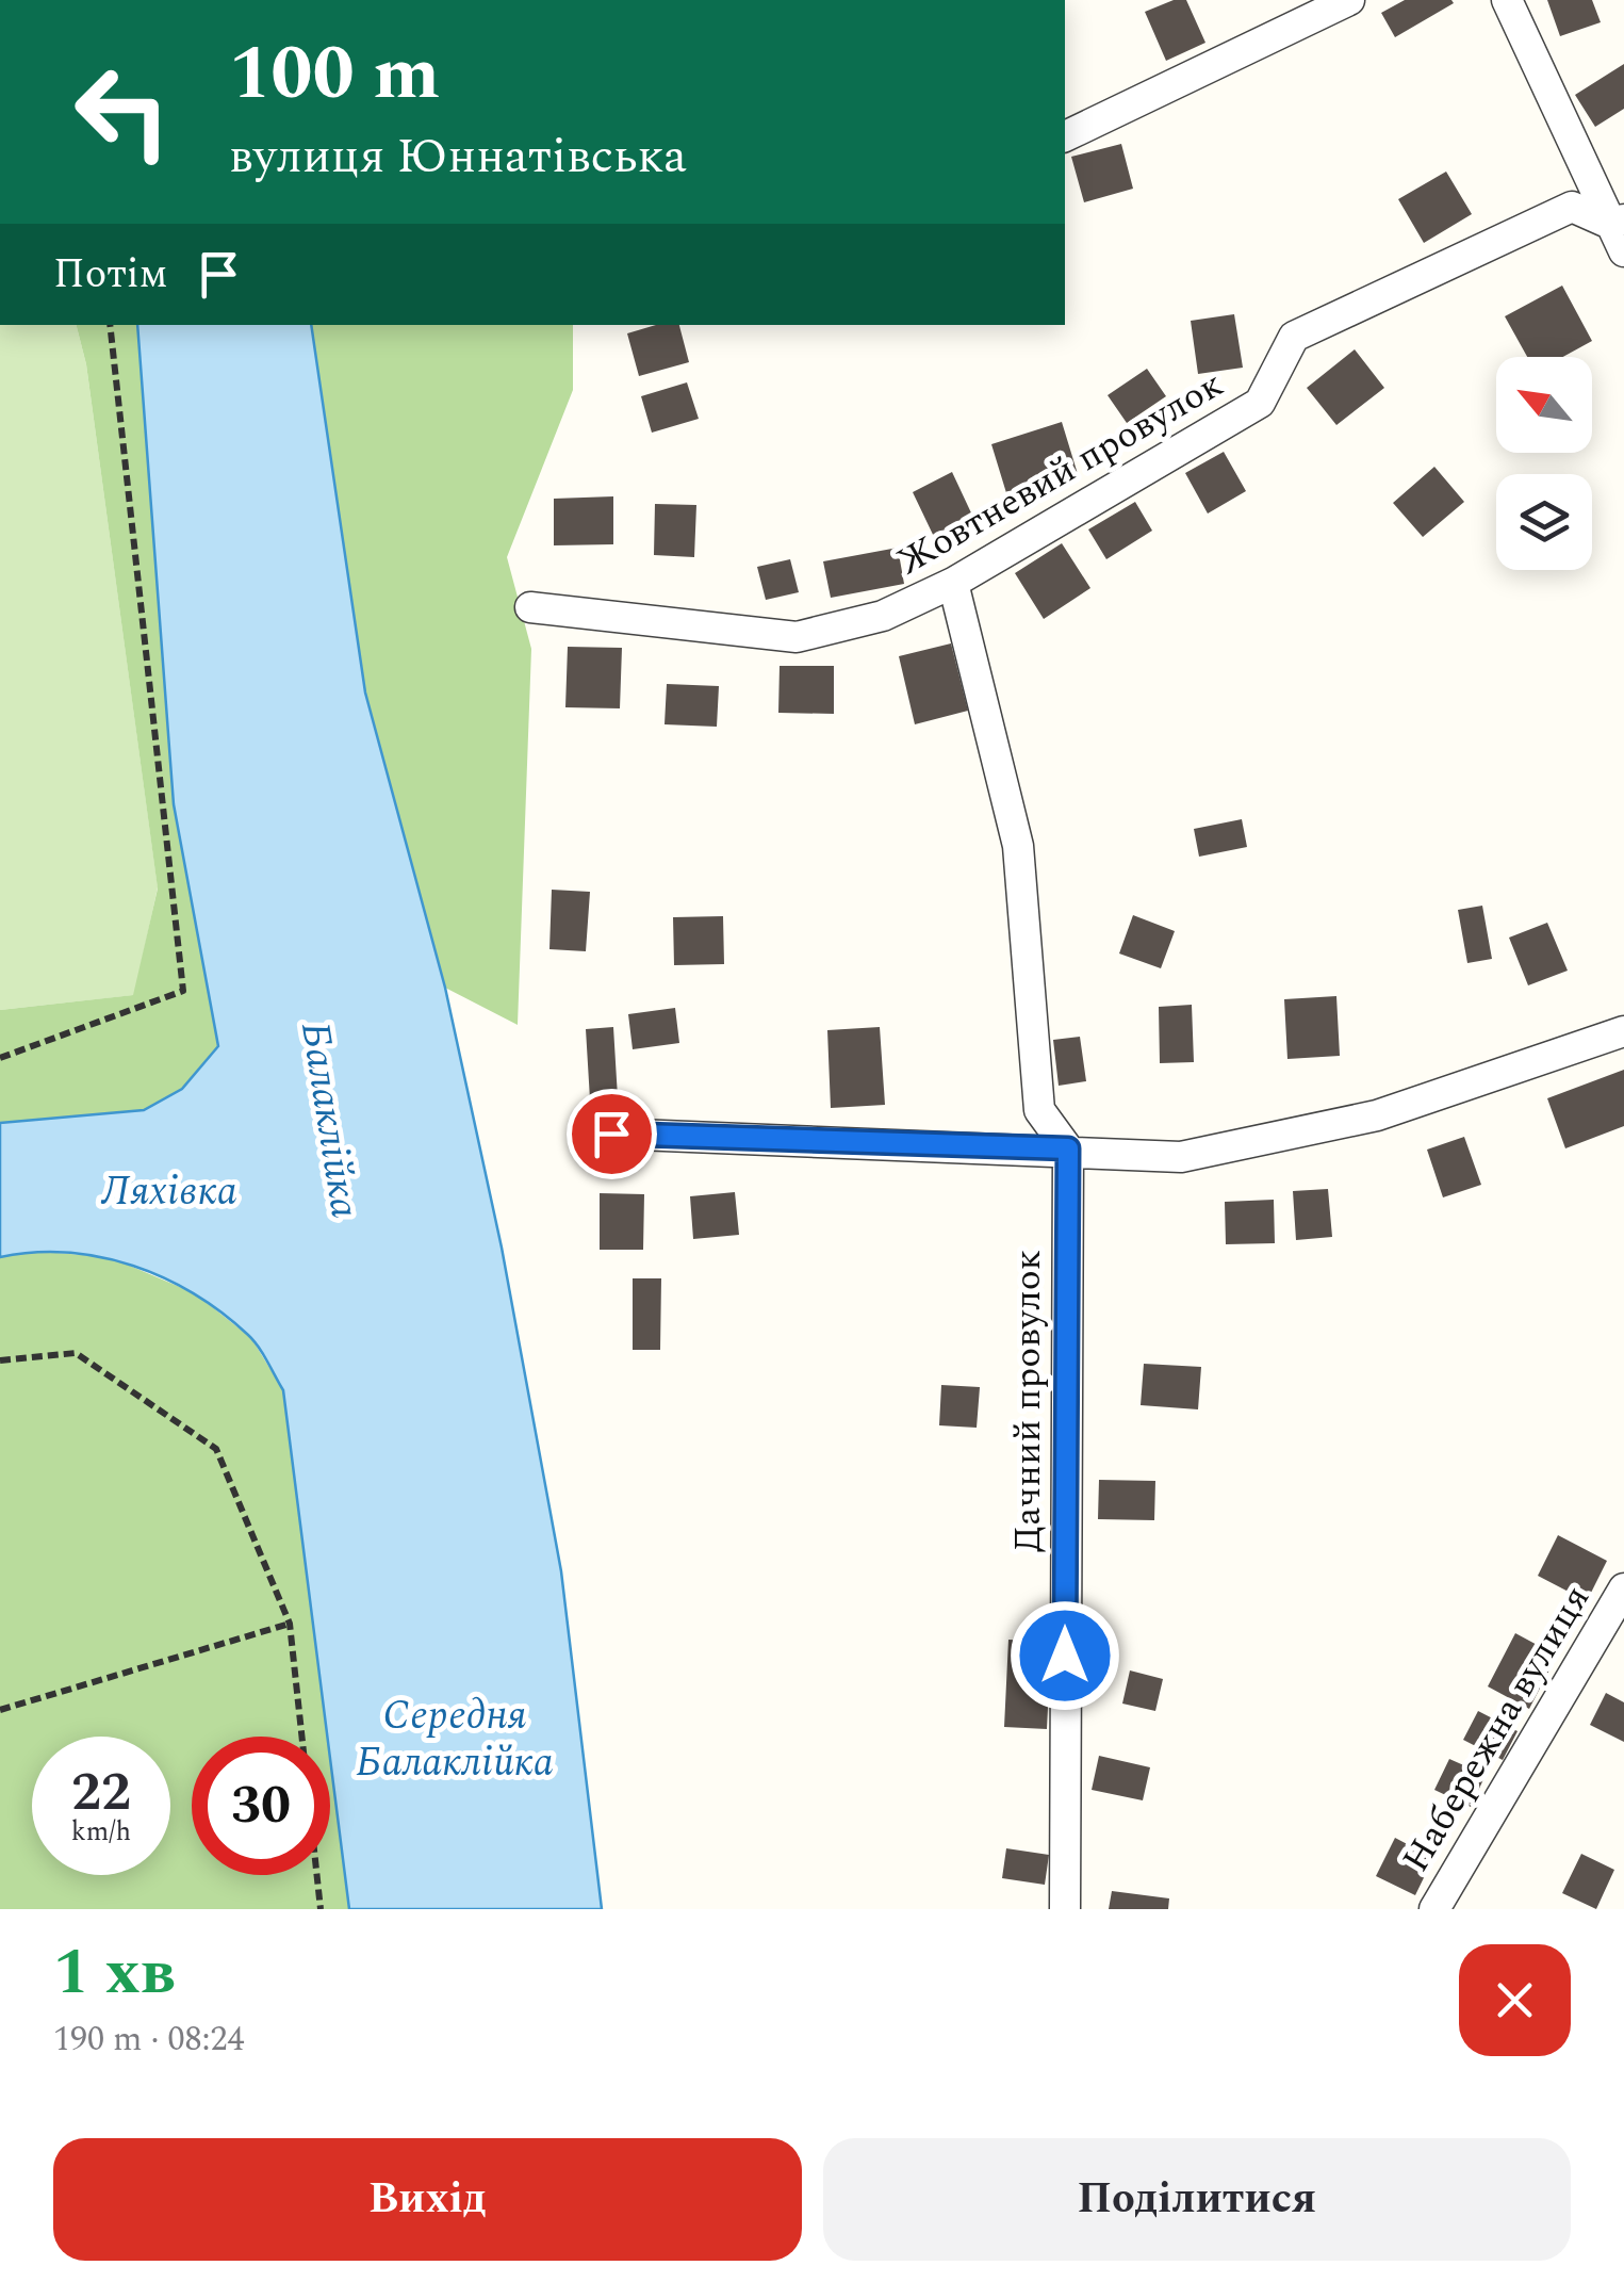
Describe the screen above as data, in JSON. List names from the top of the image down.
{
  "streets": {
    "street": ["Жовтневий провулок", "Дачний провулок", "Набережна вулиця"]
  },
  "water": ["Балаклійка", "Ляхівка", "Середня Балаклійка"],
  "north": "top left",
  "page": {
    "turn": ["100 m", "вулиця Юннатівська"],
    "then": "Потім",
    "speed": "22 km/h",
    "limit": "30",
    "heading": ["1 хв", "190 m · 08:24"],
    "buttons": ["Вихід", "Поділитися"]
  }
}
